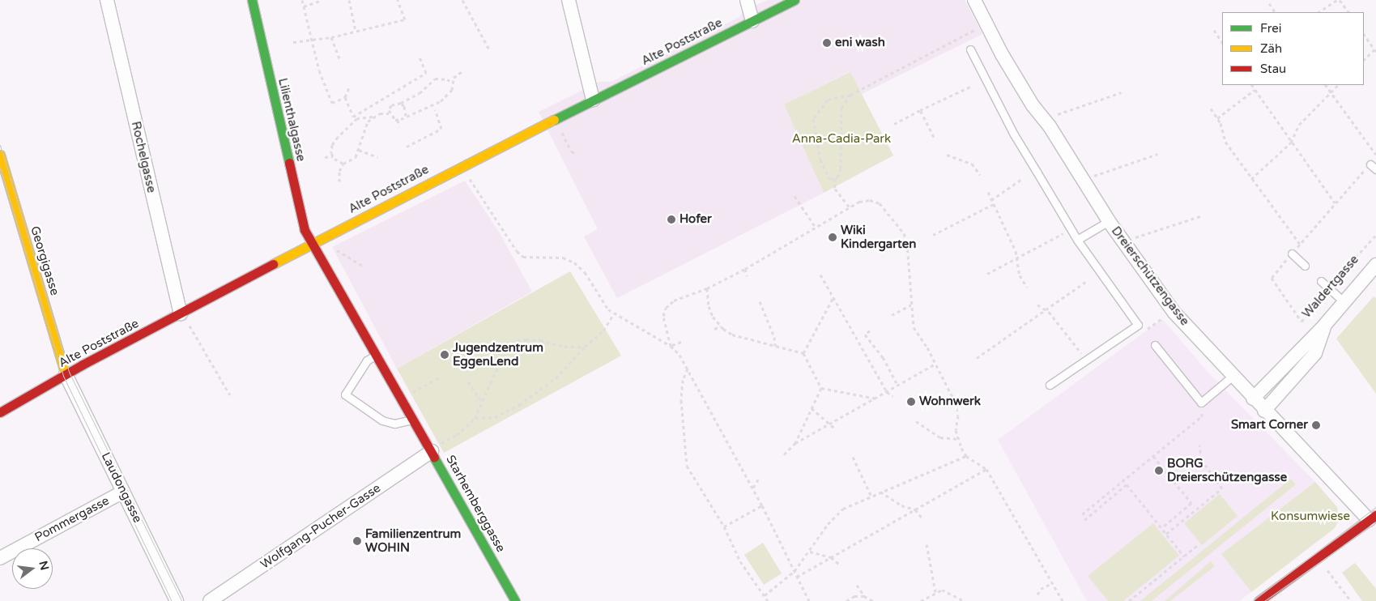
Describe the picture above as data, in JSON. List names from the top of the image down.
{
  "streets": {
    "main road": [
      "Alte Poststraße",
      "Lilienthalgasse",
      "Georgigasse",
      "Starhemberggasse"
    ],
    "street": [
      "Rochelgasse",
      "Dreierschützengasse",
      "Waldertgasse",
      "Laudongasse",
      "Pommergasse",
      "Wolfgang-Pucher-Gasse"
    ]
  },
  "crossings": [
    ["Alte Poststraße", "Lilienthalgasse"],
    ["Alte Poststraße", "Rochelgasse"],
    ["Alte Poststraße", "Georgigasse"],
    ["Alte Poststraße", "Laudongasse"],
    ["Alte Poststraße", "Starhemberggasse"],
    ["Lilienthalgasse", "Starhemberggasse"],
    ["Georgigasse", "Laudongasse"],
    ["Dreierschützengasse", "Waldertgasse"],
    ["Laudongasse", "Pommergasse"],
    ["Starhemberggasse", "Wolfgang-Pucher-Gasse"]
  ],
  "parks": ["Anna-Cadia-Park", "Konsumwiese"],
  "places": [
    "eni wash",
    "Hofer",
    "Wiki Kindergarten",
    "Jugendzentrum EggenLend",
    "Wohnwerk",
    "Smart Corner",
    "BORG Dreierschützengasse",
    "Familienzentrum WOHIN"
  ],
  "legend": ["Frei", "Zäh", "Stau"],
  "north": "right"
}
